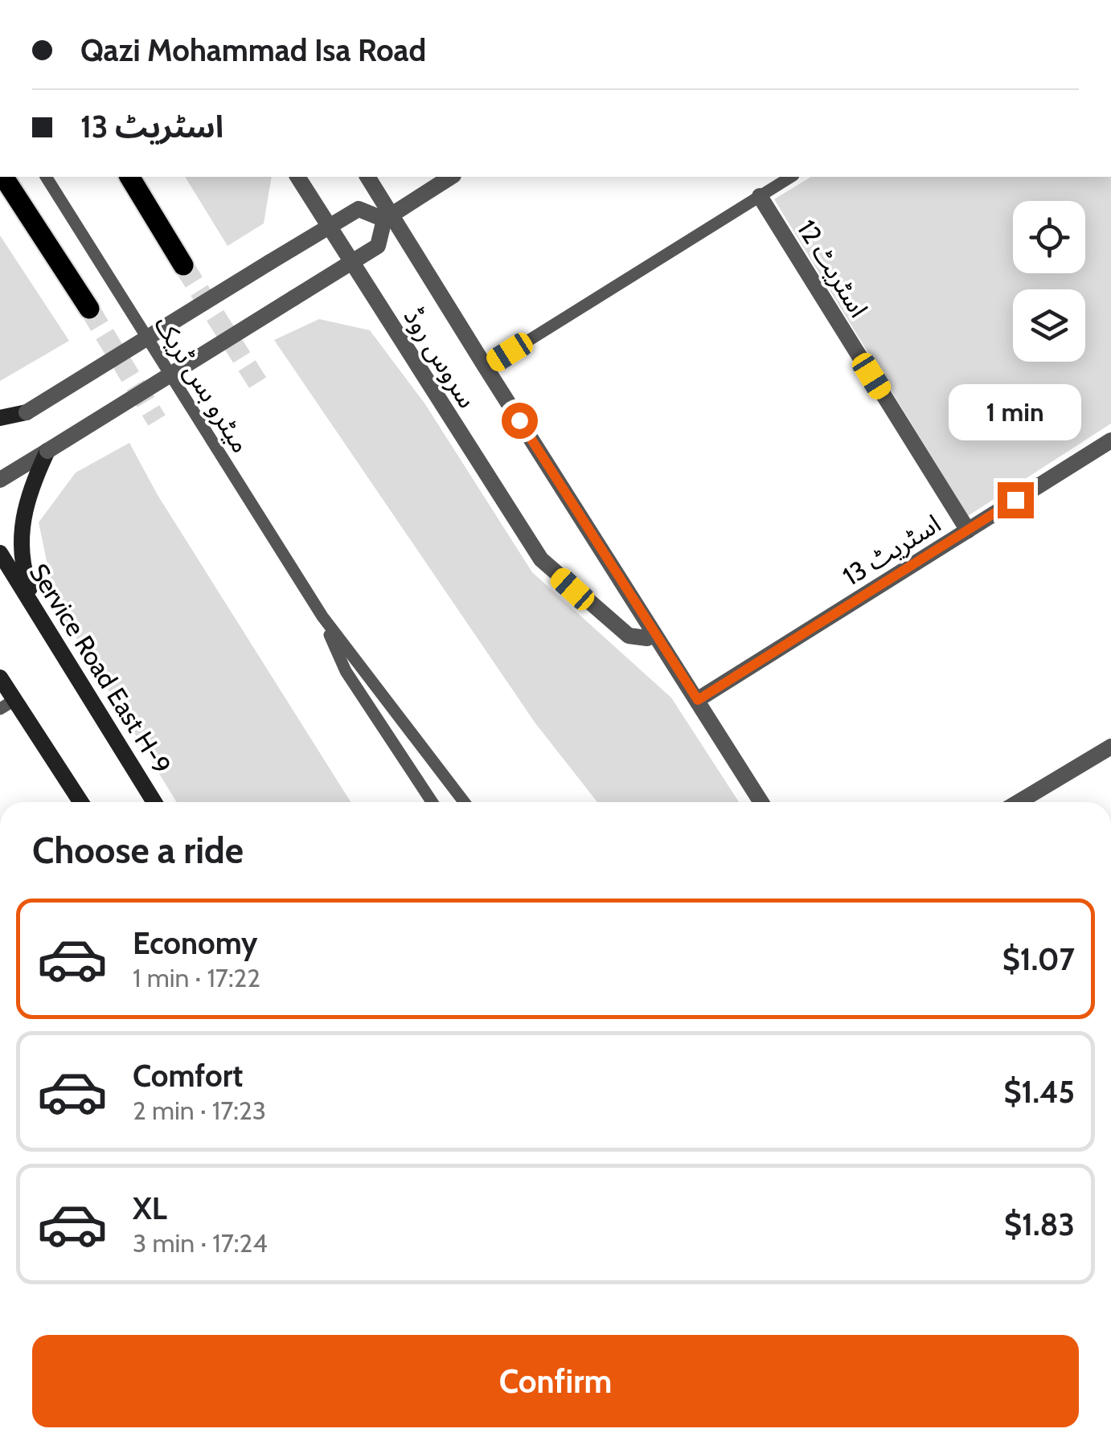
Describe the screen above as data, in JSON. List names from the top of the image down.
{
  "streets": {
    "main road": ["Service Road East H-9"],
    "street": ["اسٹریٹ 12", "سروس روڈ", "اسٹریٹ 13"],
    "lane": ["میٹرو بس ٹریک"]
  },
  "crossings": [
    ["اسٹریٹ 12", "اسٹریٹ 13"]
  ],
  "page": {
    "banner": ["Qazi Mohammad Isa Road", "اسٹریٹ 13"],
    "bubble": "1 min",
    "heading": "Choose a ride",
    "list": [
      {
        "name": "Economy",
        "note": "1 min · 17:22",
        "value": "$1.07"
      },
      {
        "name": "Comfort",
        "note": "2 min · 17:23",
        "value": "$1.45"
      },
      {
        "name": "XL",
        "note": "3 min · 17:24",
        "value": "$1.83"
      }
    ],
    "buttons": "Confirm"
  }
}
